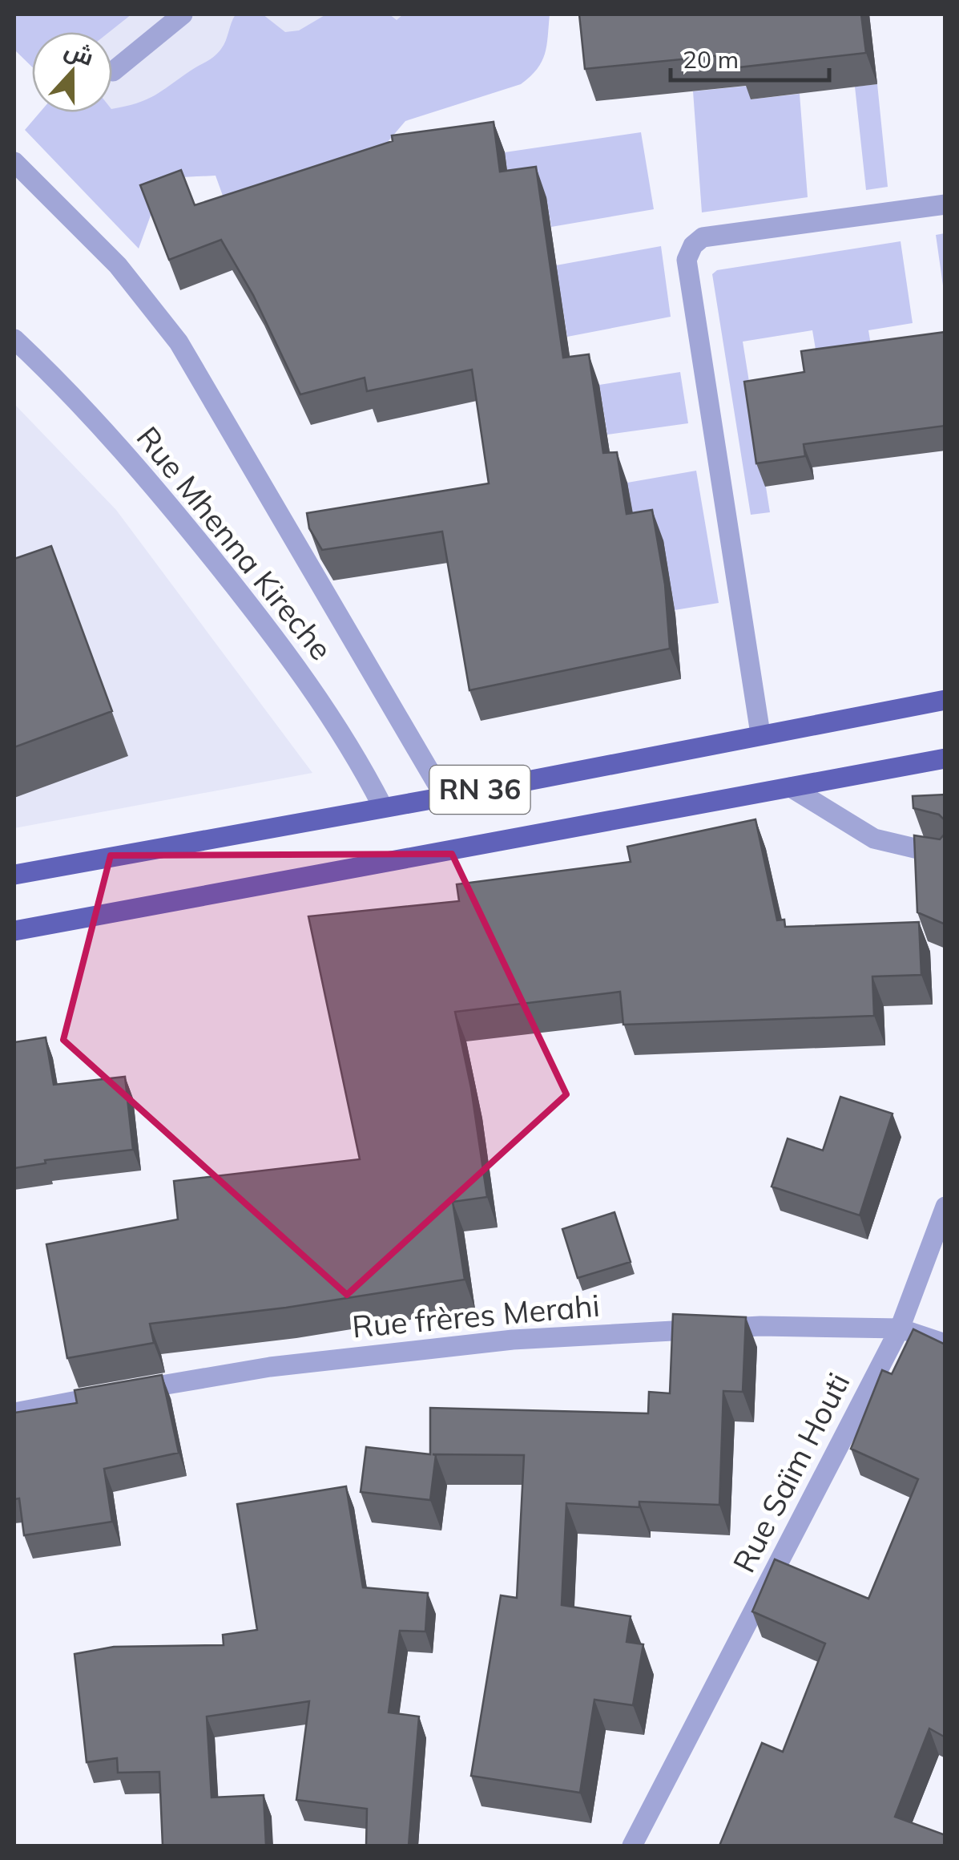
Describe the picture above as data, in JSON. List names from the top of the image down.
{
  "streets": {
    "main road": ["RN 36"],
    "street": ["Rue Mhenna Kireche", "Rue frères Merahi", "Rue Saïm Houti"]
  },
  "crossings": [
    ["Rue Mhenna Kireche", "RN 36"],
    ["Rue frères Merahi", "Rue Saïm Houti"]
  ],
  "scale_bar": "20 m",
  "north": "top"
}
